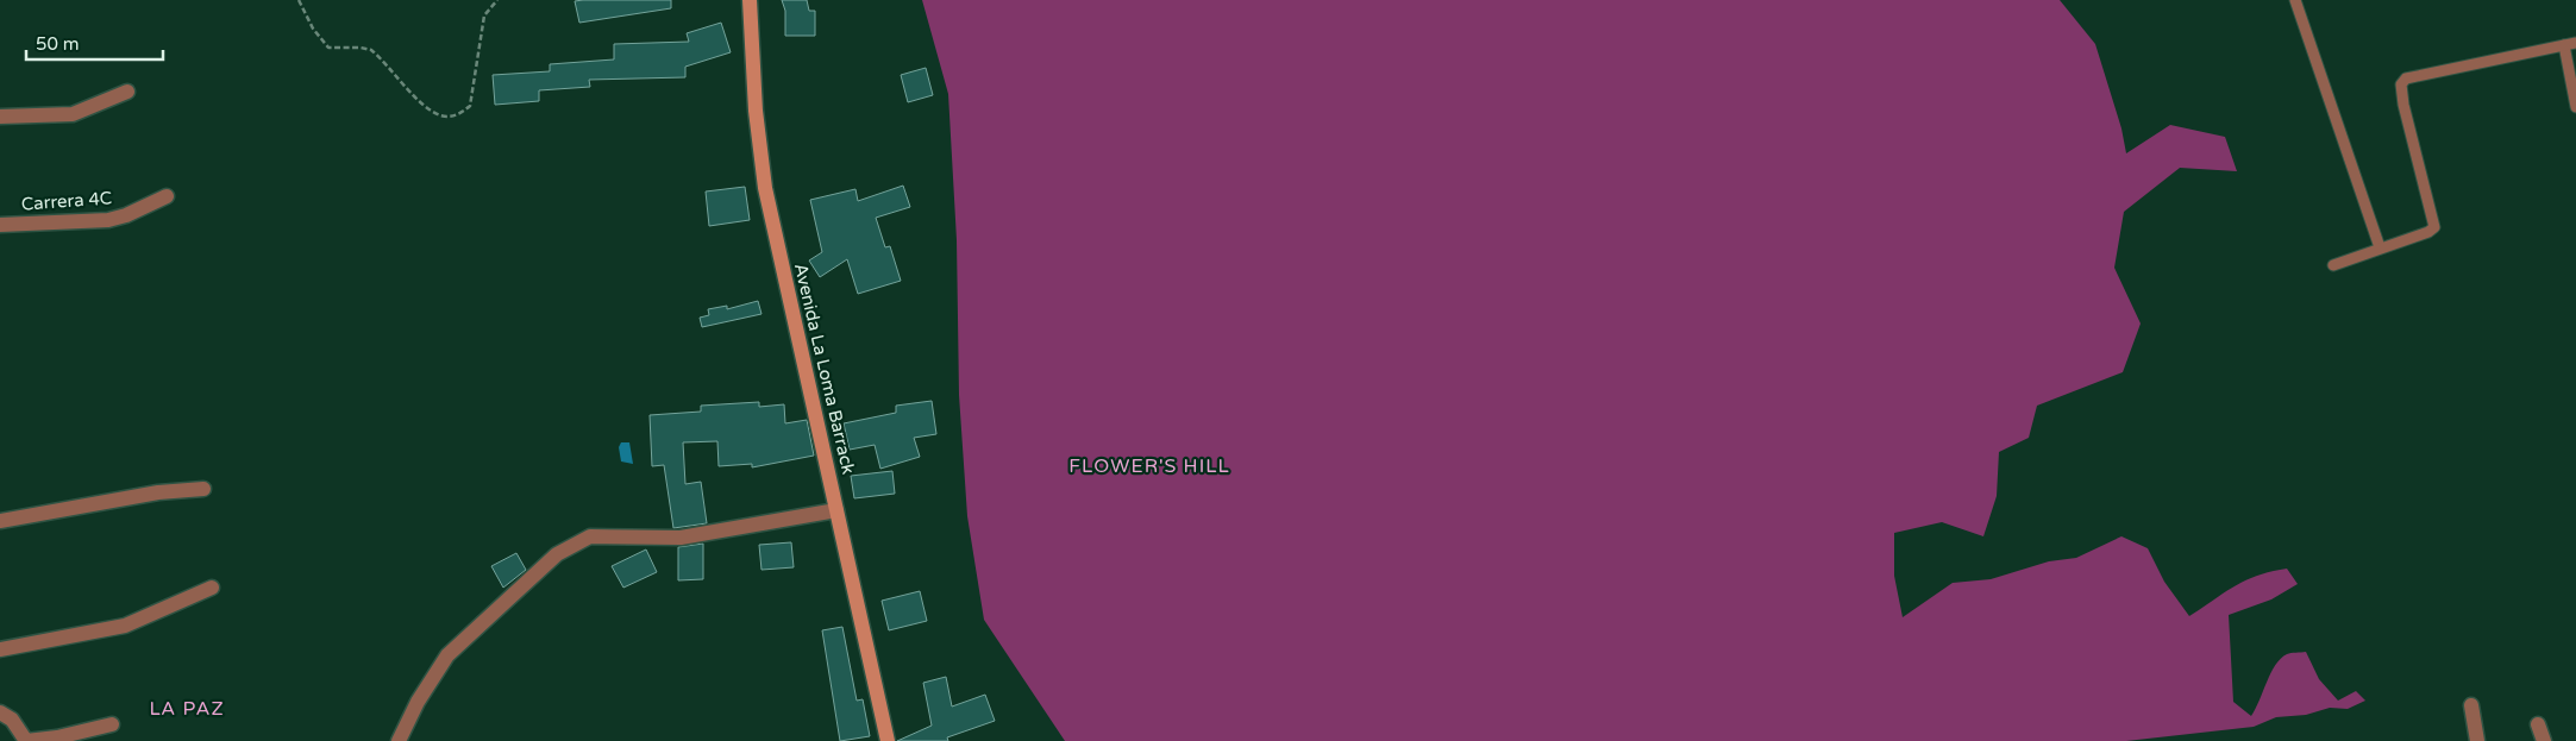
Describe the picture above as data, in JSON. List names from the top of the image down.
{
  "streets": {
    "main road": ["Avenida La Loma Barrack"],
    "street": ["Carrera 4C"]
  },
  "districts": ["FLOWER'S HILL", "LA PAZ"],
  "scale_bar": "50 m"
}
